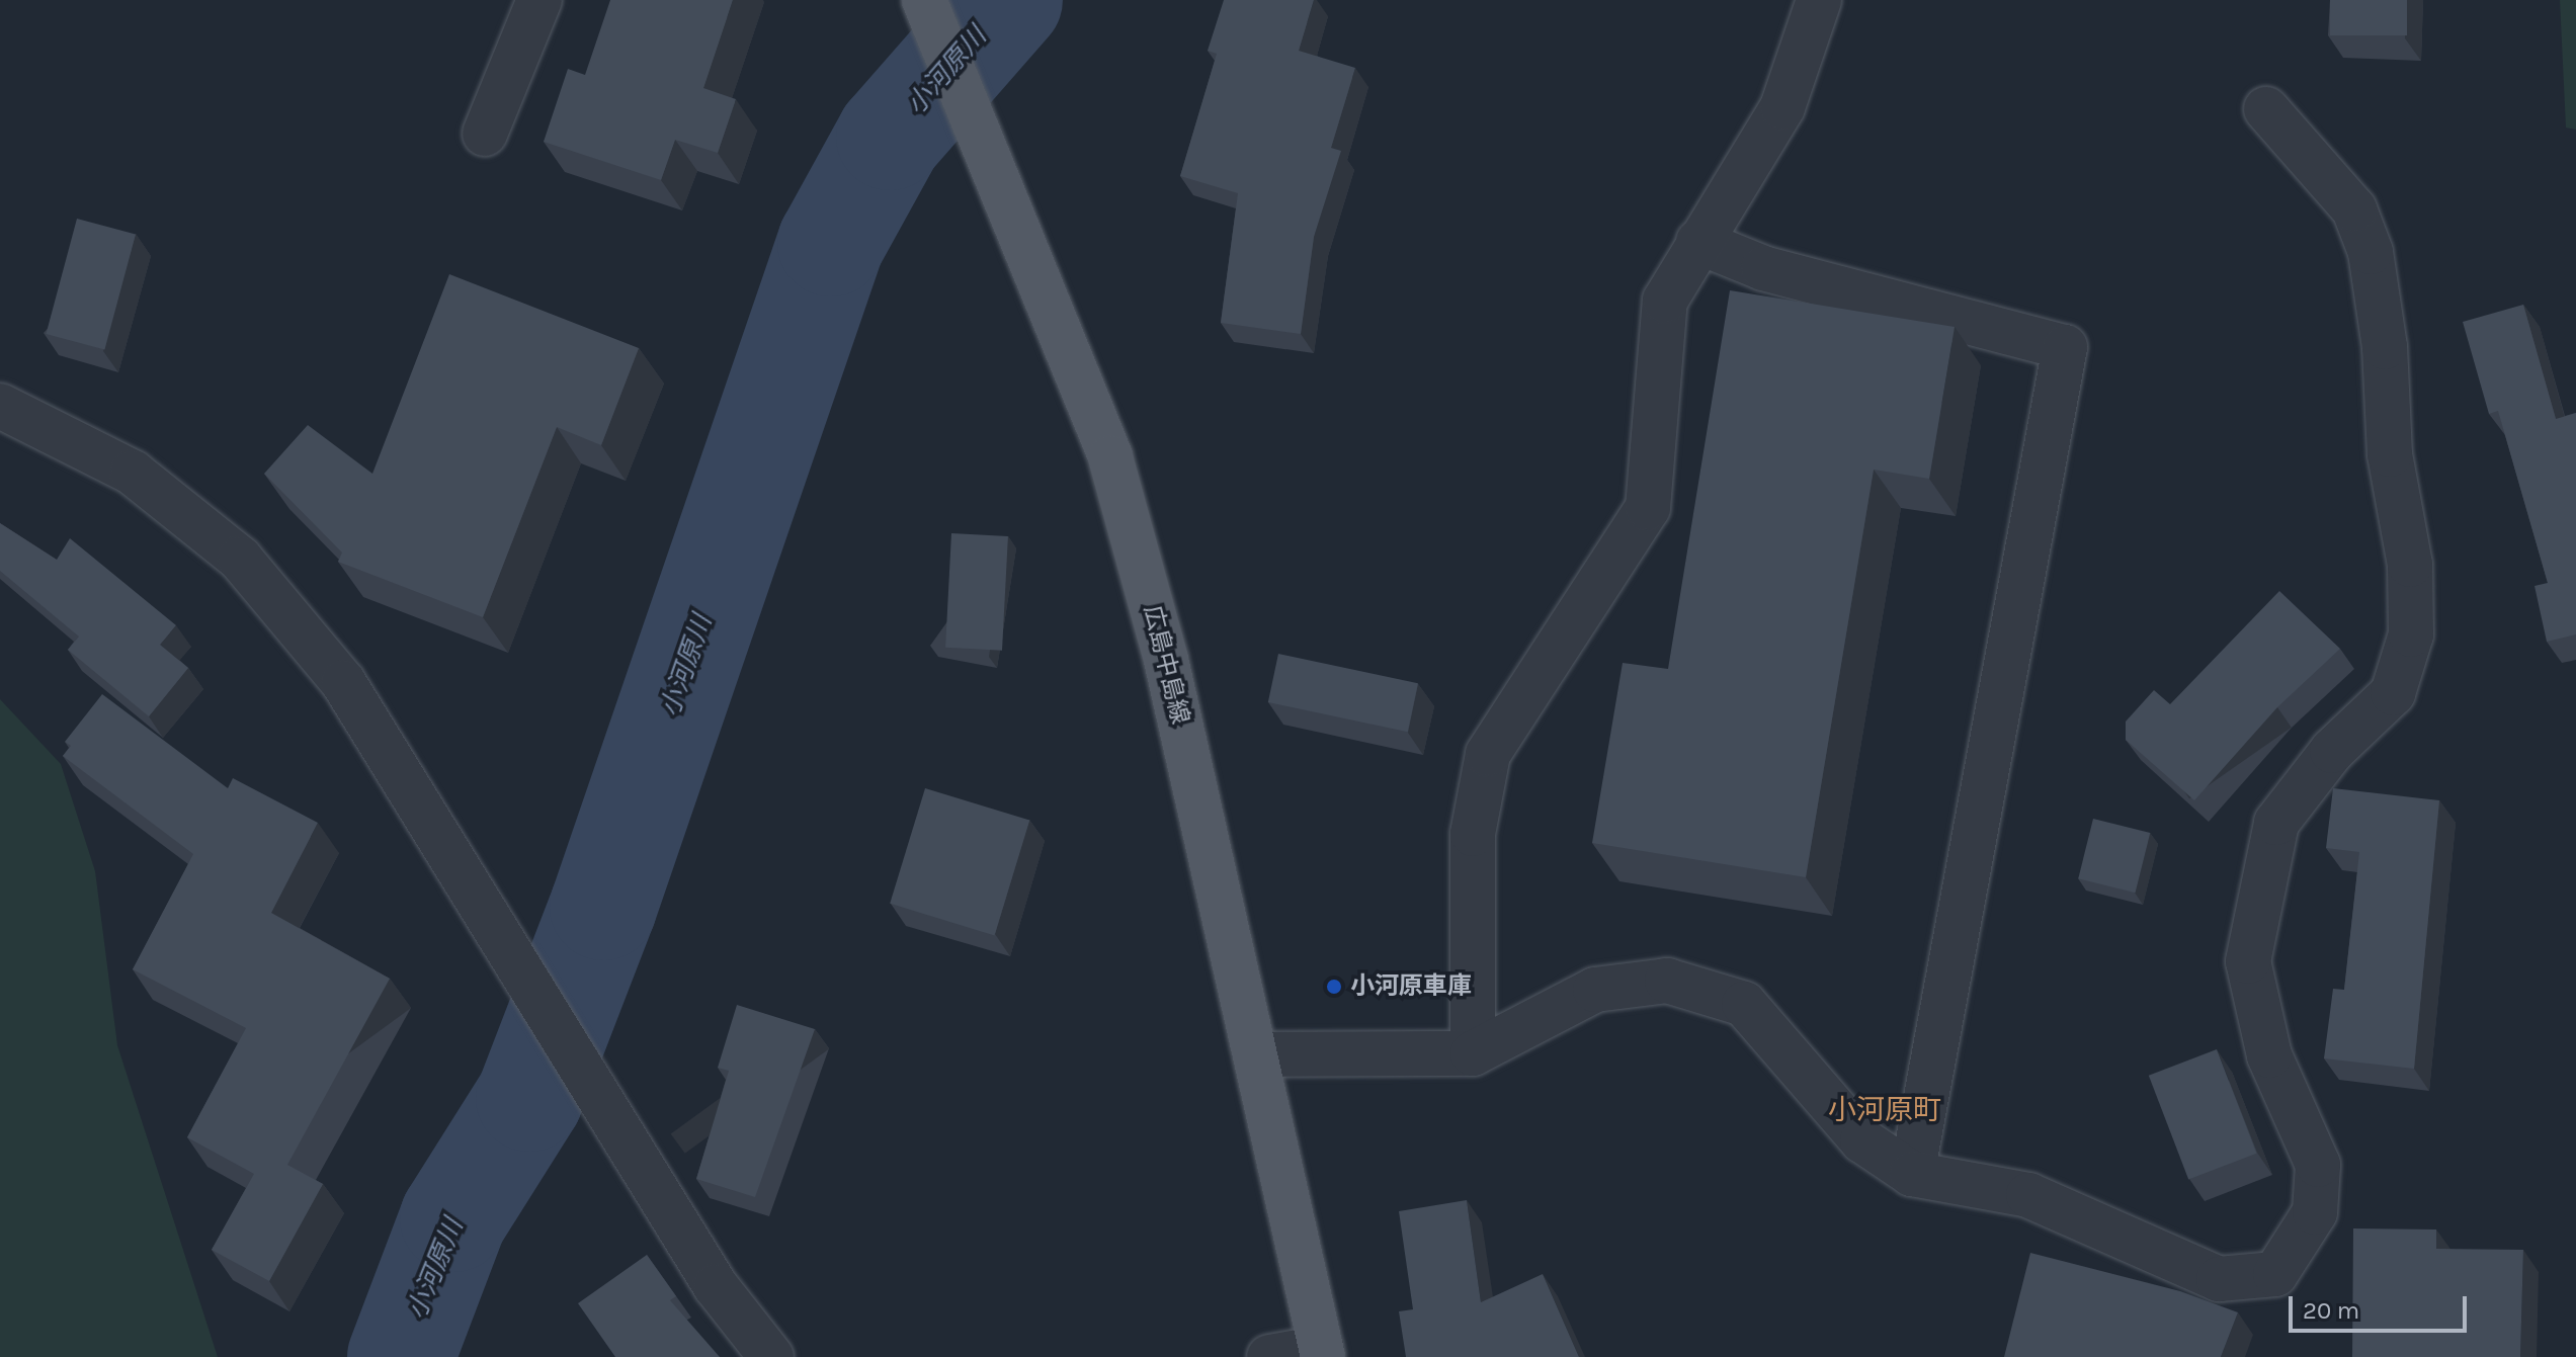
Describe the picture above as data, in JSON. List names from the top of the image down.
{
  "streets": {
    "main road": ["広島中島線"]
  },
  "districts": ["小河原町"],
  "water": ["小河原川"],
  "places": ["小河原車庫"],
  "scale_bar": "20 m"
}
